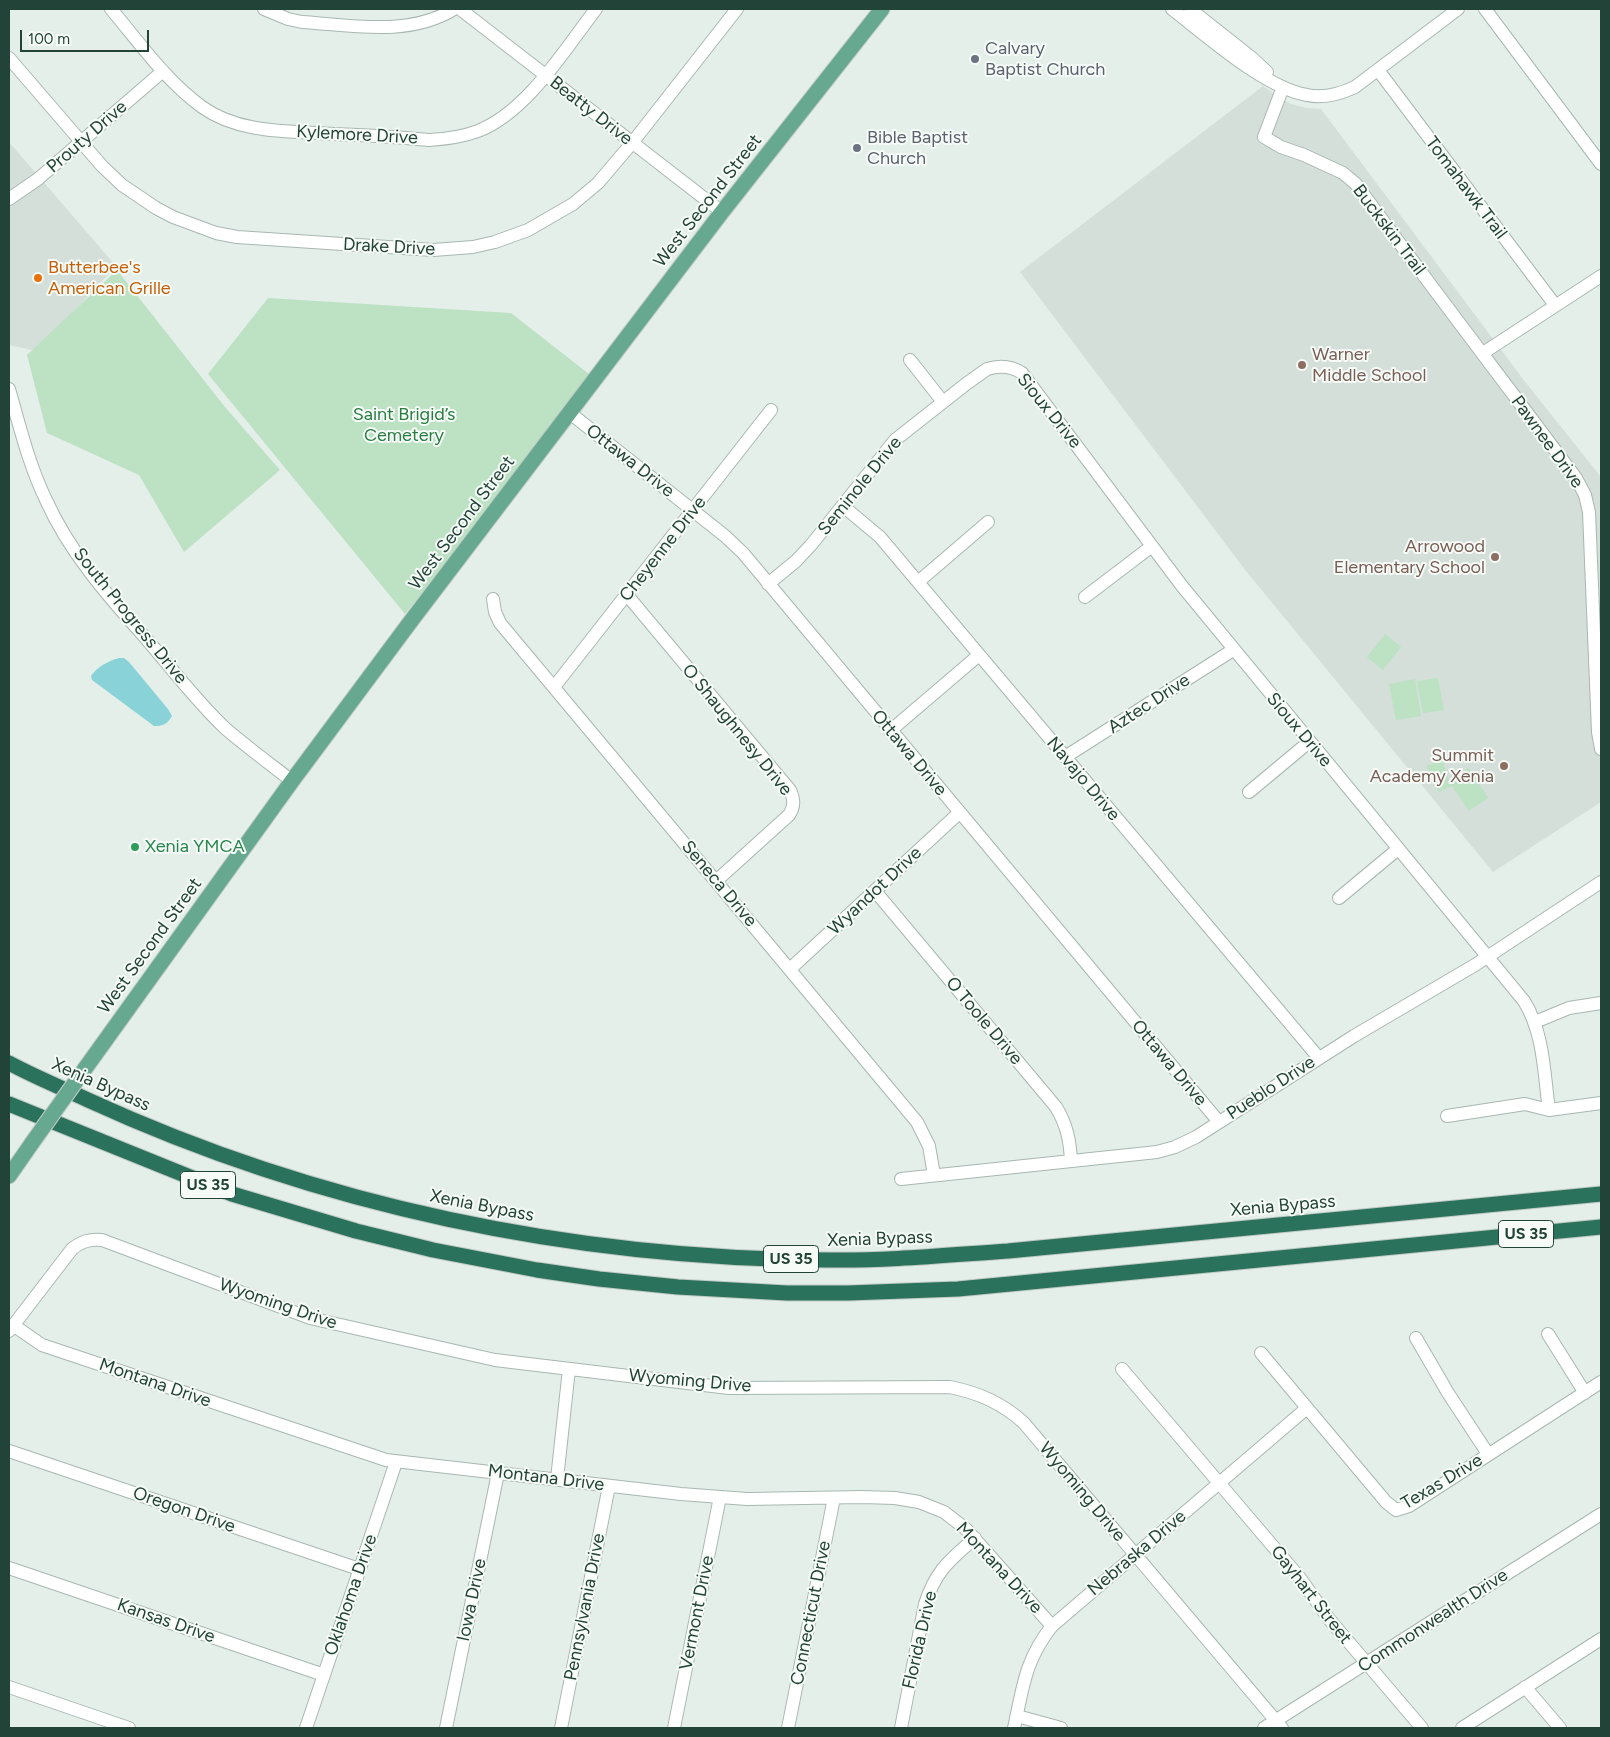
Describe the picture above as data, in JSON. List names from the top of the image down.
{
  "streets": {
    "highway": ["Xenia Bypass", "US 35"],
    "main road": ["West Second Street"],
    "street": [
      "Beatty Drive",
      "Kylemore Drive",
      "Prouty Drive",
      "Tomahawk Trail",
      "Buckskin Trail",
      "Drake Drive",
      "Sioux Drive",
      "Pawnee Drive",
      "Ottawa Drive",
      "Seminole Drive",
      "Cheyenne Drive",
      "South Progress Drive",
      "Aztec Drive",
      "O Shaughnesy Drive",
      "Navajo Drive",
      "Seneca Drive",
      "Wyandot Drive",
      "O Toole Drive",
      "Pueblo Drive",
      "Wyoming Drive",
      "Montana Drive",
      "Texas Drive",
      "Oregon Drive",
      "Nebraska Drive",
      "Oklahoma Drive",
      "Gayhart Street",
      "Iowa Drive",
      "Pennsylvania Drive",
      "Vermont Drive",
      "Connecticut Drive",
      "Kansas Drive",
      "Commonwealth Drive",
      "Florida Drive"
    ]
  },
  "crossings": [
    ["Beatty Drive", "Kylemore Drive"],
    ["Beatty Drive", "West Second Street"],
    ["Beatty Drive", "Drake Drive"],
    ["Kylemore Drive", "Prouty Drive"],
    ["Prouty Drive", "Drake Drive"],
    ["West Second Street", "Ottawa Drive"],
    ["West Second Street", "South Progress Drive"],
    ["Buckskin Trail", "Pawnee Drive"],
    ["Sioux Drive", "Seminole Drive"],
    ["Sioux Drive", "Aztec Drive"],
    ["Sioux Drive", "Pueblo Drive"],
    ["Ottawa Drive", "Seminole Drive"],
    ["Ottawa Drive", "Cheyenne Drive"],
    ["Ottawa Drive", "Wyandot Drive"],
    ["Ottawa Drive", "Pueblo Drive"],
    ["Seminole Drive", "Navajo Drive"],
    ["Cheyenne Drive", "O Shaughnesy Drive"],
    ["Cheyenne Drive", "Seneca Drive"],
    ["Aztec Drive", "Navajo Drive"],
    ["O Shaughnesy Drive", "Seneca Drive"],
    ["Navajo Drive", "Pueblo Drive"],
    ["Seneca Drive", "Wyandot Drive"],
    ["Seneca Drive", "Pueblo Drive"],
    ["Wyandot Drive", "O Toole Drive"],
    ["O Toole Drive", "Pueblo Drive"],
    ["Wyoming Drive", "Montana Drive"],
    ["Wyoming Drive", "Nebraska Drive"],
    ["Wyoming Drive", "Commonwealth Drive"],
    ["Montana Drive", "Nebraska Drive"],
    ["Montana Drive", "Oklahoma Drive"],
    ["Montana Drive", "Iowa Drive"],
    ["Montana Drive", "Pennsylvania Drive"],
    ["Montana Drive", "Vermont Drive"],
    ["Montana Drive", "Connecticut Drive"],
    ["Montana Drive", "Florida Drive"],
    ["Texas Drive", "Nebraska Drive"],
    ["Oregon Drive", "Oklahoma Drive"],
    ["Nebraska Drive", "Gayhart Street"],
    ["Oklahoma Drive", "Kansas Drive"],
    ["Gayhart Street", "Commonwealth Drive"]
  ],
  "parks": ["Saint Brigid’s Cemetery"],
  "places": [
    "Calvary Baptist Church",
    "Bible Baptist Church",
    "Butterbee's American Grille",
    "Warner Middle School",
    "Arrowood Elementary School",
    "Summit Academy Xenia",
    "Xenia YMCA"
  ],
  "scale_bar": "100 m"
}
